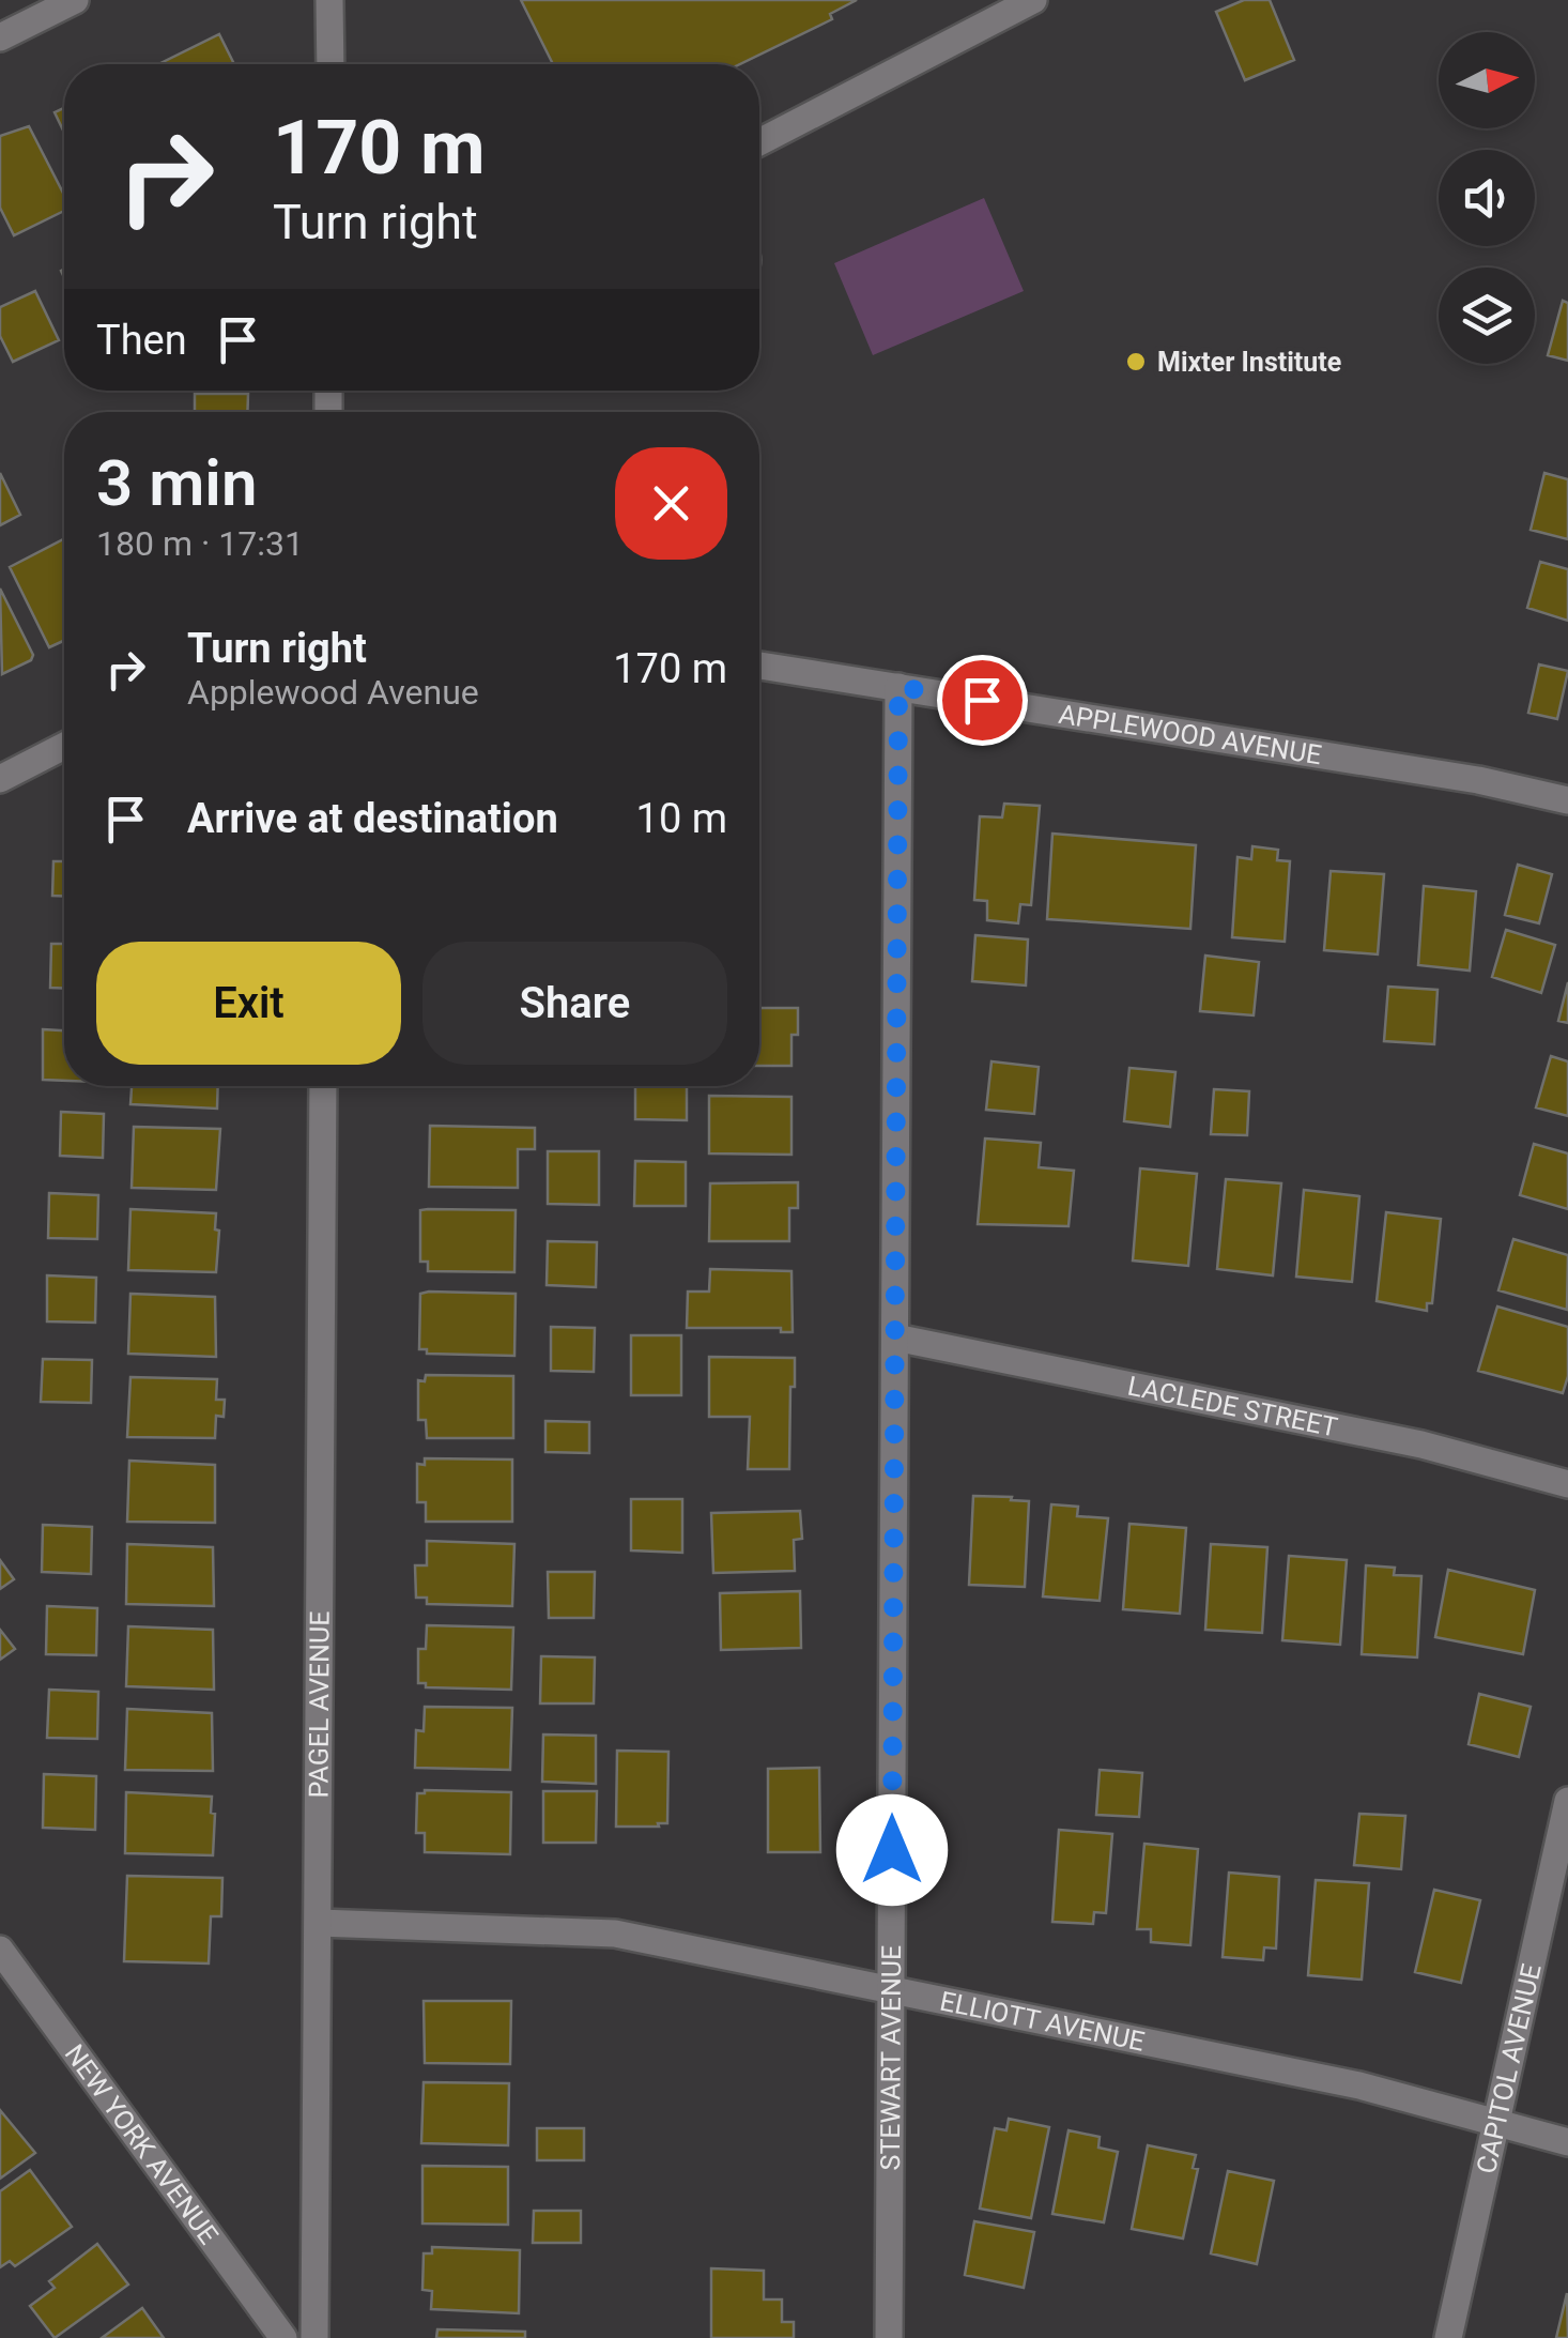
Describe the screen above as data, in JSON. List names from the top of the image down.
{
  "streets": {
    "street": [
      "APPLEWOOD AVENUE",
      "LACLEDE STREET",
      "PAGEL AVENUE",
      "ELLIOTT AVENUE",
      "STEWART AVENUE",
      "CAPITOL AVENUE",
      "NEW YORK AVENUE"
    ]
  },
  "crossings": [
    ["APPLEWOOD AVENUE", "STEWART AVENUE"],
    ["LACLEDE STREET", "STEWART AVENUE"],
    ["PAGEL AVENUE", "ELLIOTT AVENUE"],
    ["ELLIOTT AVENUE", "STEWART AVENUE"],
    ["ELLIOTT AVENUE", "CAPITOL AVENUE"]
  ],
  "places": ["Mixter Institute"],
  "north": "right",
  "page": {
    "turn": ["170 m", "Turn right"],
    "then": "Then",
    "heading": ["3 min", "180 m · 17:31"],
    "list": [
      {
        "name": "Turn right",
        "note": "Applewood Avenue",
        "value": "170 m"
      },
      {
        "name": "Arrive at destination",
        "value": "10 m"
      }
    ],
    "buttons": ["Exit", "Share"]
  }
}
